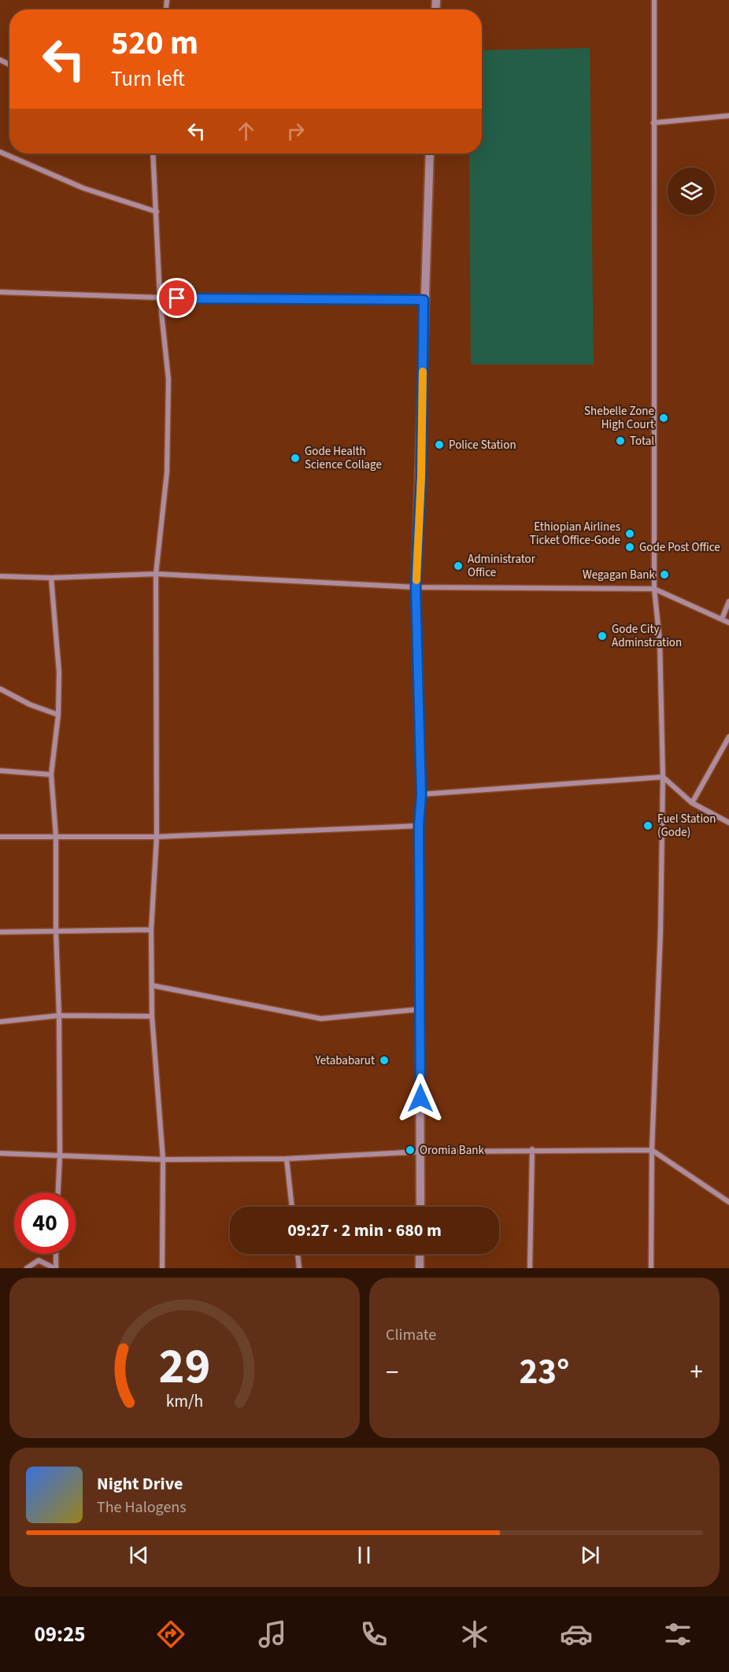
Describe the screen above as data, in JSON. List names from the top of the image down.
{
  "places": [
    "Shebelle Zone High Court",
    "Total",
    "Police Station",
    "Gode Health Science Collage",
    "Ethiopian Airlines Ticket Office-Gode",
    "Gode Post Office",
    "Administrator Office",
    "Wegagan Bank",
    "Gode City Adminstration",
    "Fuel Station (Gode)",
    "Yetababarut",
    "Oromia Bank"
  ],
  "page": {
    "turn": ["520 m", "Turn left"],
    "limit": "40",
    "trip": "09:27 · 2 min · 680 m",
    "tile": "Climate",
    "heat": ["−", "23°", "+"],
    "song": ["Night Drive", "The Halogens"],
    "tabs": "09:25",
    "gauge": ["29", "km/h"]
  }
}
